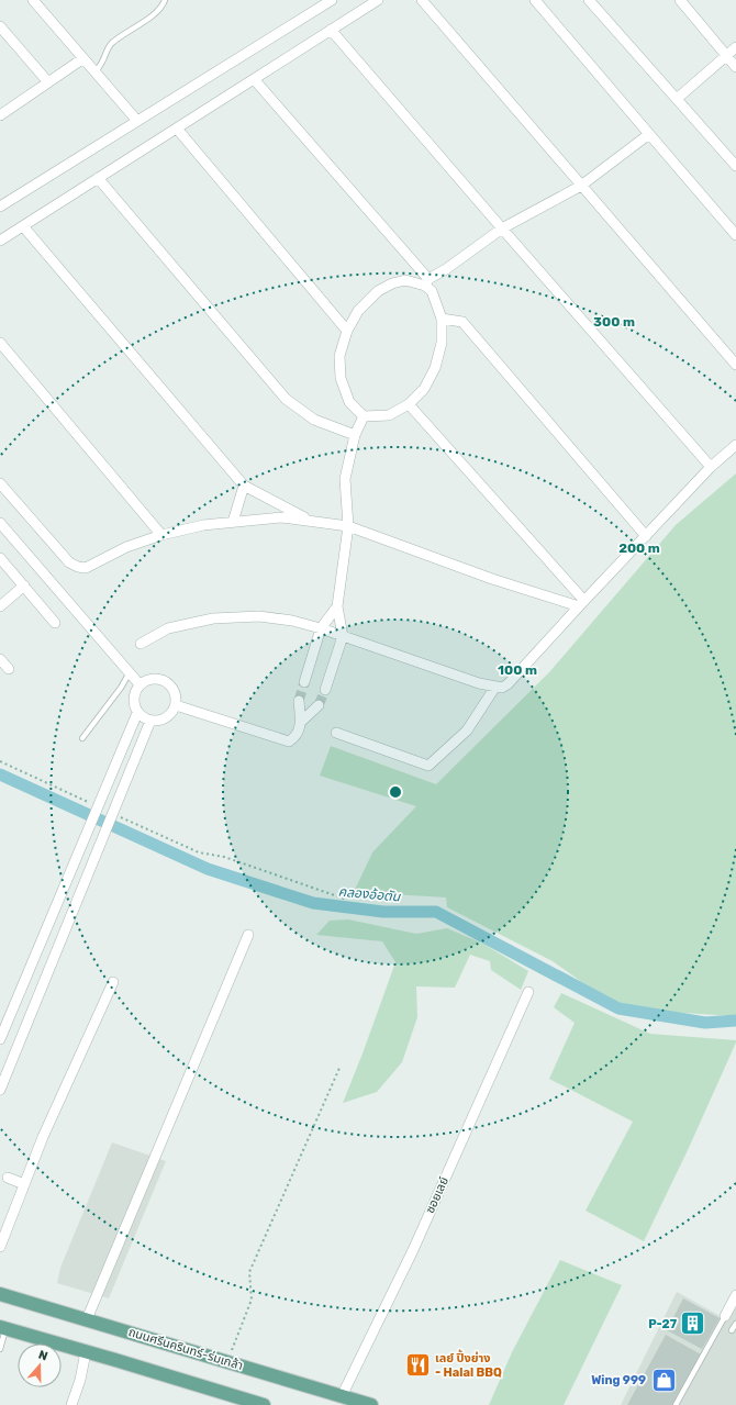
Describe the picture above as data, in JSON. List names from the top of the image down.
{
  "streets": {
    "main road": ["ถนนศรีนครินทร์-ร่มเกล้า"],
    "street": ["ซอยเลย์"]
  },
  "crossings": [
    ["ซอยเลย์", "ถนนศรีนครินทร์-ร่มเกล้า"]
  ],
  "water": ["คลองอ้อตัน"],
  "places": {
    "building": ["P-27"],
    "restaurant": ["เลย์ ปิ้งย่าง - Halal BBQ"],
    "shop": ["Wing 999"]
  },
  "north": "top",
  "rings": ["300 m", "200 m", "100 m"]
}
